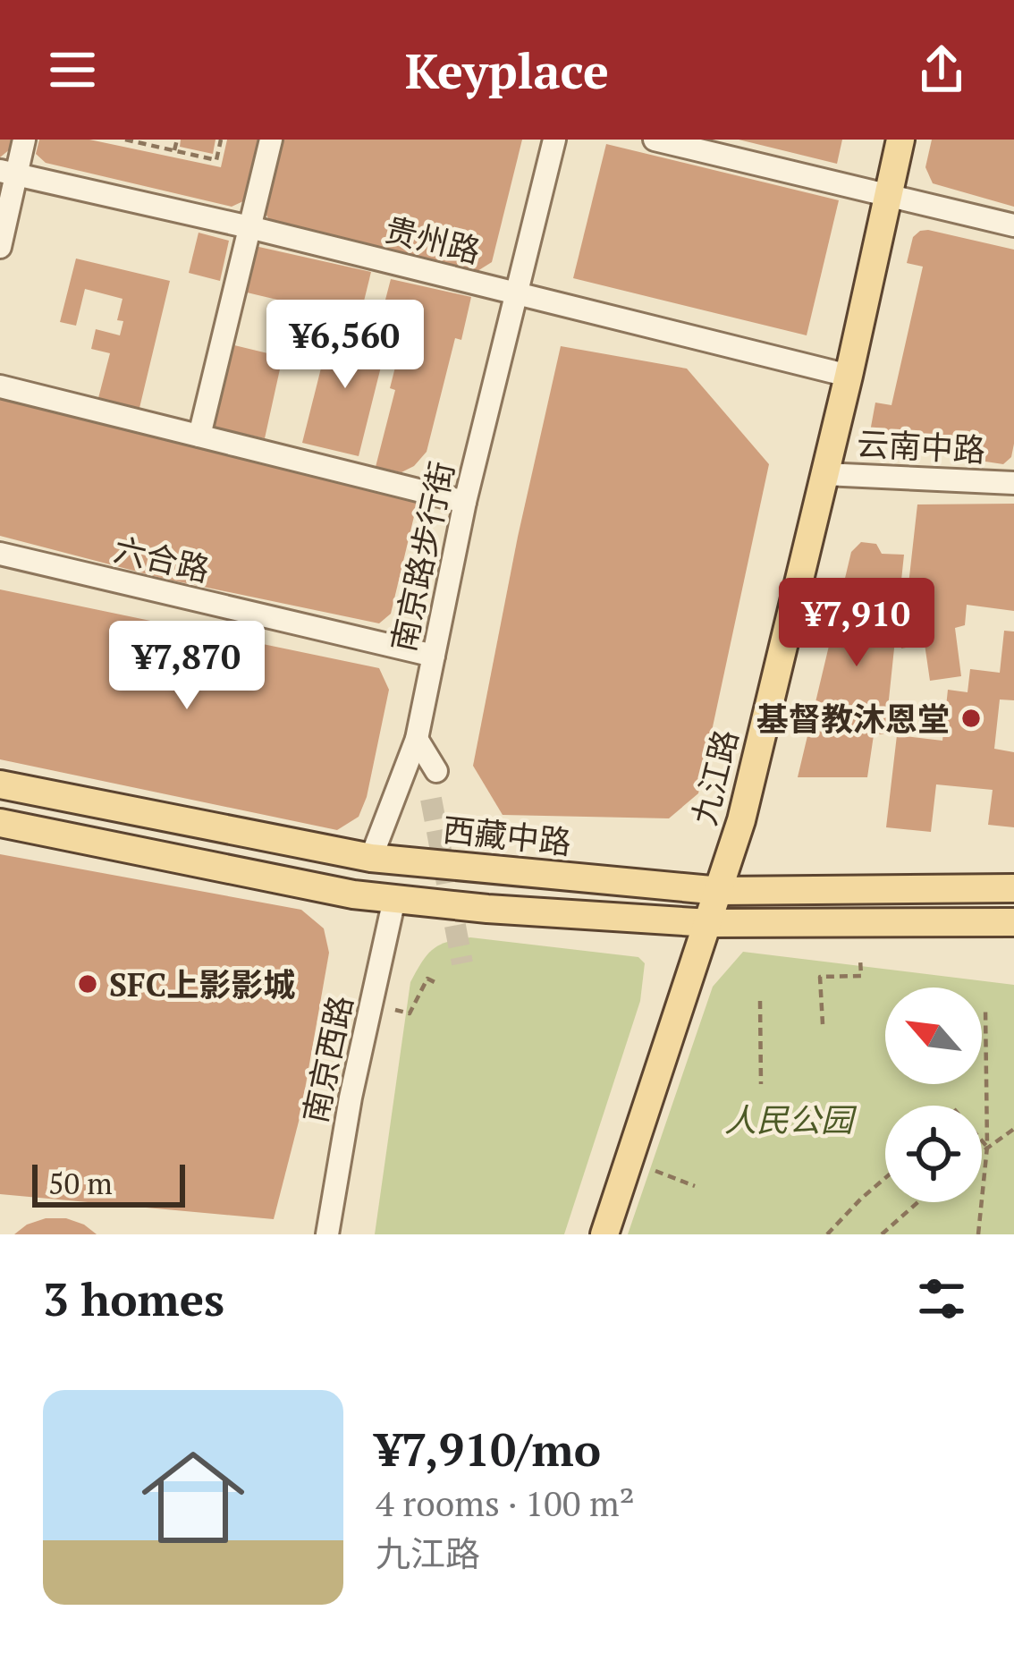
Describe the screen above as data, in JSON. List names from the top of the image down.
{
  "streets": {
    "main road": ["九江路", "西藏中路"],
    "street": [
      "贵州路",
      "云南中路",
      "南京路步行街",
      "六合路",
      "南京西路"
    ]
  },
  "crossings": [
    ["贵州路", "南京路步行街"],
    ["贵州路", "九江路"],
    ["云南中路", "九江路"],
    ["南京路步行街", "六合路"],
    ["南京路步行街", "西藏中路"],
    ["九江路", "西藏中路"]
  ],
  "parks": ["人民公园"],
  "places": ["基督教沐恩堂", "SFC上影影城"],
  "scale_bar": "50 m",
  "north": "top left",
  "page": {
    "header": "Keyplace",
    "price": ["¥6,560", "¥7,910", "¥7,870"],
    "scale": "50 m",
    "heading": "3 homes",
    "list": [
      {
        "name": "¥7,910/mo",
        "note": "4 rooms · 100 m² · 九江路"
      }
    ]
  }
}
